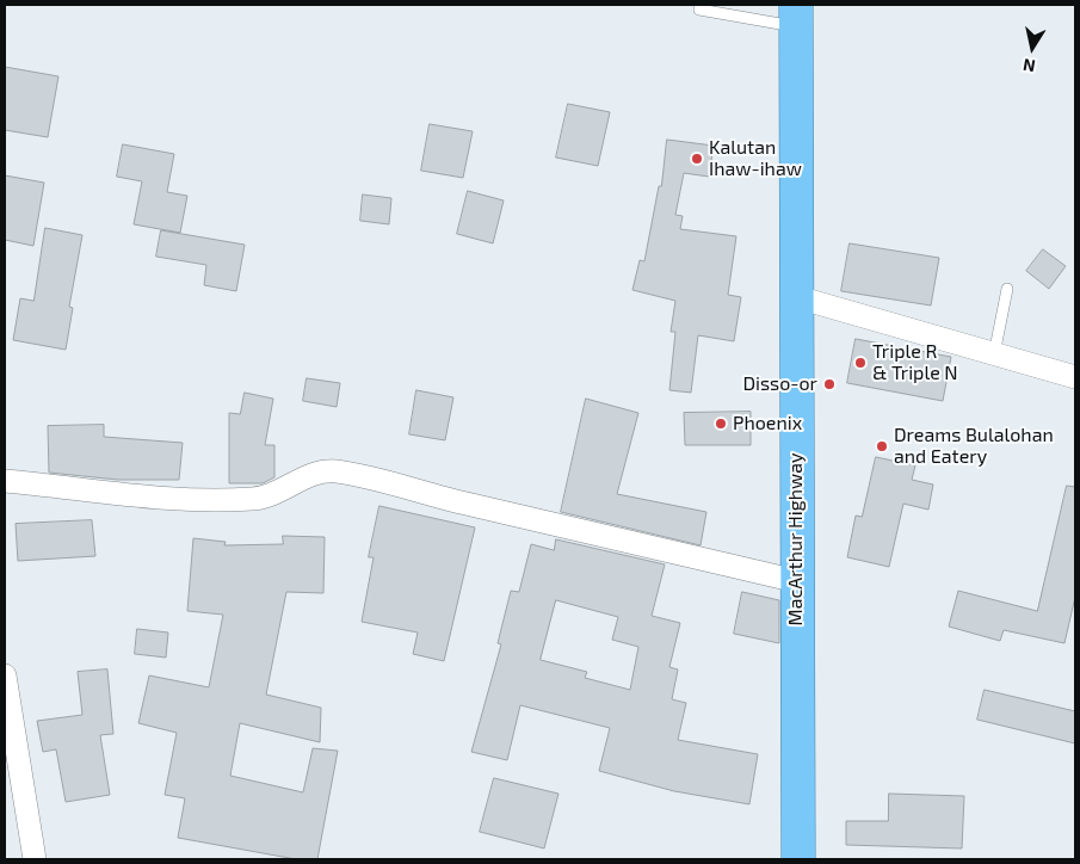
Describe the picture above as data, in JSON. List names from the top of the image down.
{
  "streets": {
    "highway": ["MacArthur Highway"]
  },
  "places": [
    "Kalutan Ihaw-ihaw",
    "Triple R & Triple N",
    "Disso-or",
    "Phoenix",
    "Dreams Bulalohan and Eatery"
  ],
  "north": "bottom"
}
